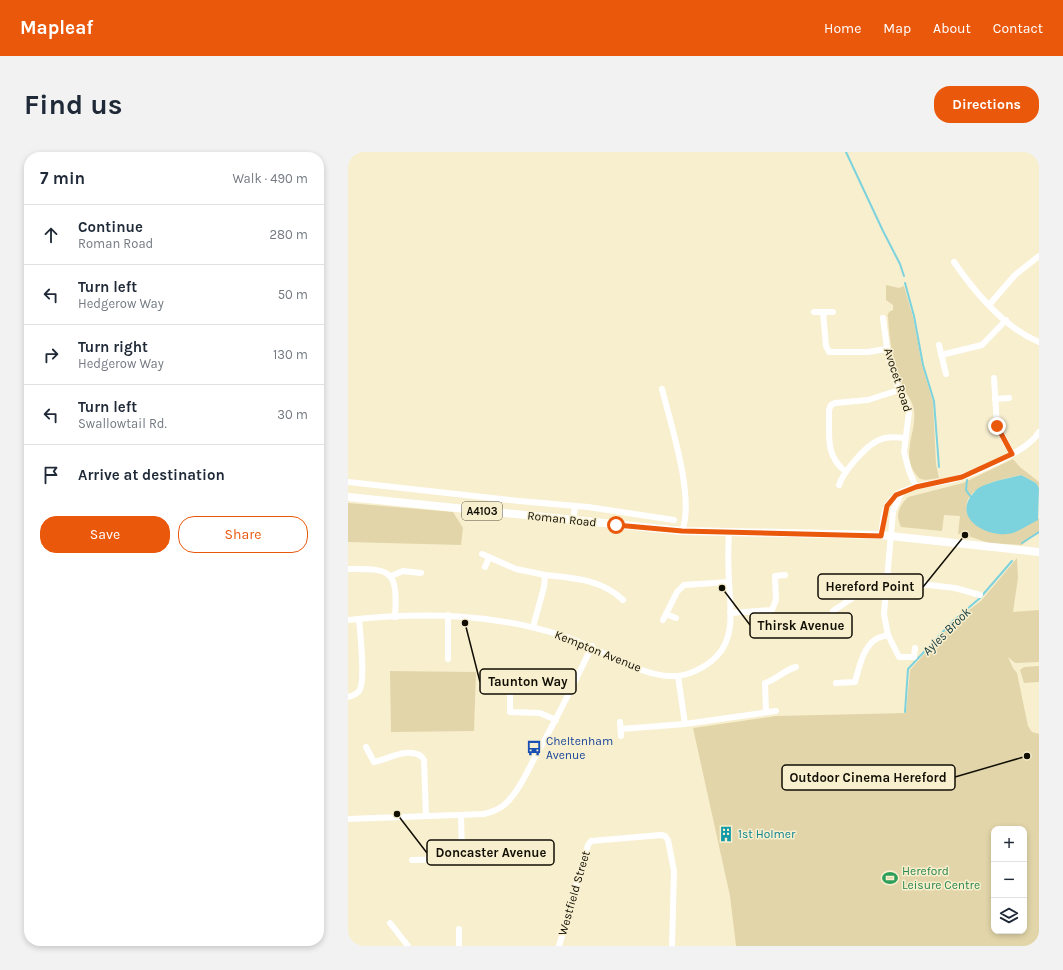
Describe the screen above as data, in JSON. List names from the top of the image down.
{
  "streets": {
    "main road": ["A4103", "Roman Road"],
    "street": ["Avocet Road", "Kempton Avenue", "Westfield Street"]
  },
  "crossings": [
    ["Roman Road", "Kempton Avenue"]
  ],
  "water": ["Ayles Brook"],
  "places": {
    "other": [
      "Hereford Point",
      "Thirsk Avenue",
      "Taunton Way",
      "Outdoor Cinema Hereford",
      "Doncaster Avenue"
    ],
    "bus stop": ["Cheltenham Avenue"],
    "building": ["1st Holmer"],
    "sports": ["Hereford Leisure Centre"]
  },
  "page": {
    "header": "Mapleaf",
    "nav": [
      "Home",
      "Map",
      "About",
      "Contact"
    ],
    "buttons": [
      "Directions",
      ["Save", "Share"]
    ],
    "title": "Find us",
    "heading": ["7 min", "Walk · 490 m"],
    "list": [
      ["Continue", "Roman Road", "280 m"],
      ["Turn left", "Hedgerow Way", "50 m"],
      ["Turn right", "Hedgerow Way", "130 m"],
      ["Turn left", "Swallowtail Rd.", "30 m"],
      "Arrive at destination"
    ],
    "map_buttons": ["+", "−"]
  }
}
